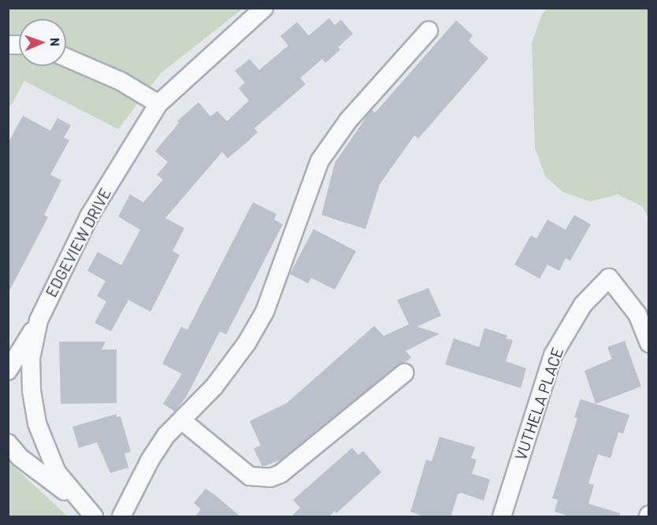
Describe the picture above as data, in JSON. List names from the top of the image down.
{
  "streets": {
    "street": ["EDGEVIEW DRIVE", "VUTHELA PLACE"]
  },
  "north": "right"
}
